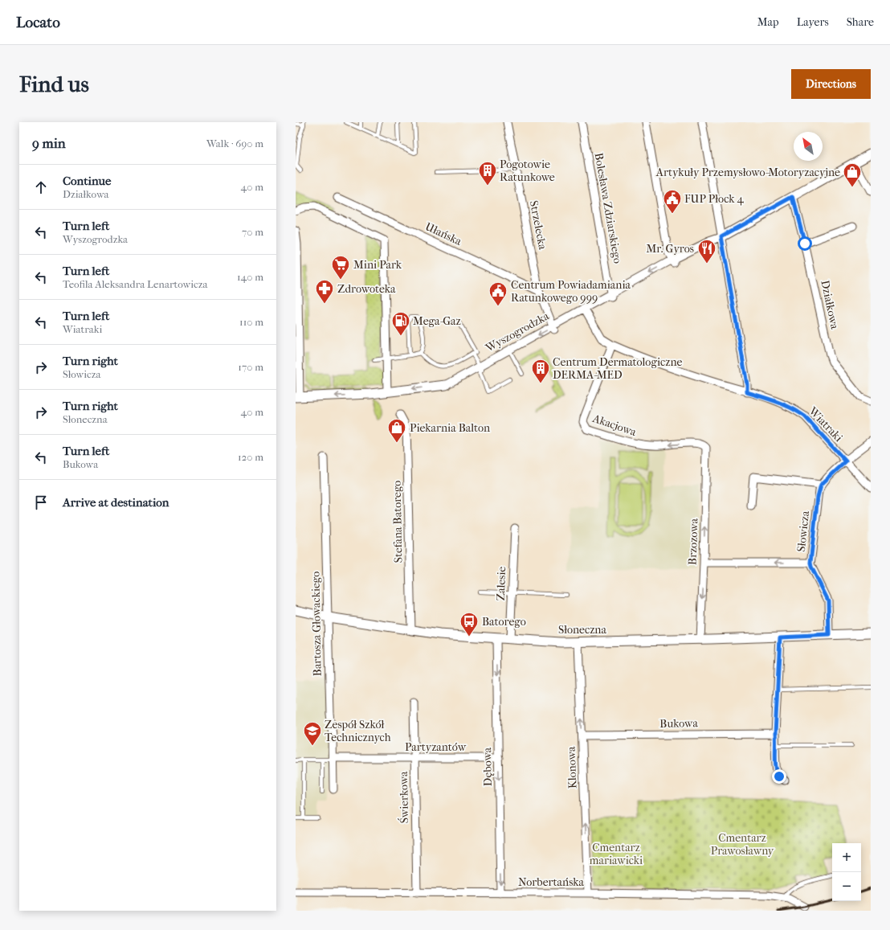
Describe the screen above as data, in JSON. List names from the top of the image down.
{
  "streets": {
    "street": [
      "Bolesława Zdziarskiego",
      "Strzelecka",
      "Ułańska",
      "Działkowa",
      "Wyszogrodzka",
      "Wiatraki",
      "Akacjowa",
      "Stefana Batorego",
      "Słowicza",
      "Brzozowa",
      "Zalesie",
      "Bartosza Głowackiego",
      "Słoneczna",
      "Bukowa",
      "Partyzantów",
      "Dębowa",
      "Klonowa",
      "Świerkowa",
      "Norbertańska"
    ]
  },
  "crossings": [
    ["Bolesława Zdziarskiego", "Wyszogrodzka"],
    ["Strzelecka", "Ułańska"],
    ["Strzelecka", "Wyszogrodzka"],
    ["Działkowa", "Wyszogrodzka"],
    ["Wiatraki", "Akacjowa"],
    ["Akacjowa", "Brzozowa"],
    ["Stefana Batorego", "Słoneczna"],
    ["Słowicza", "Słoneczna"],
    ["Brzozowa", "Słoneczna"],
    ["Zalesie", "Słoneczna"],
    ["Bartosza Głowackiego", "Słoneczna"],
    ["Bartosza Głowackiego", "Partyzantów"],
    ["Słoneczna", "Dębowa"],
    ["Słoneczna", "Klonowa"],
    ["Bukowa", "Klonowa"],
    ["Partyzantów", "Dębowa"],
    ["Partyzantów", "Świerkowa"],
    ["Dębowa", "Norbertańska"],
    ["Klonowa", "Norbertańska"],
    ["Świerkowa", "Norbertańska"]
  ],
  "one_way": ["Dębowa", "Klonowa"],
  "parks": ["Cmentarz Prawosławny", "Cmentarz mariawicki"],
  "places": {
    "building": ["Pogotowie Ratunkowe", "Centrum Dermatologiczne DERMA-MED"],
    "shop": ["Artykuły Przemysłowo-Motoryzacyjne", "Piekarnia Balton"],
    "public building": ["FUP Płock 4", "Centrum Powiadamiania Ratunkowego 999"],
    "restaurant": ["Mr. Gyros"],
    "supermarket": ["Mini Park"],
    "pharmacy": ["Zdrowoteka"],
    "fuel station": ["Mega-Gaz"],
    "bus stop": ["Batorego"],
    "school or university": ["Zespół Szkół Technicznych"]
  },
  "north": "top left",
  "page": {
    "header": "Locato",
    "nav": ["Map", "Layers", "Share"],
    "buttons": "Directions",
    "title": "Find us",
    "heading": ["9 min", "Walk · 690 m"],
    "list": [
      ["Continue", "Działkowa", "40 m"],
      ["Turn left", "Wyszogrodzka", "70 m"],
      ["Turn left", "Teofila Aleksandra Lenartowicza", "140 m"],
      ["Turn left", "Wiatraki", "110 m"],
      ["Turn right", "Słowicza", "170 m"],
      ["Turn right", "Słoneczna", "40 m"],
      ["Turn left", "Bukowa", "120 m"],
      "Arrive at destination"
    ],
    "map_buttons": ["+", "−"]
  }
}
